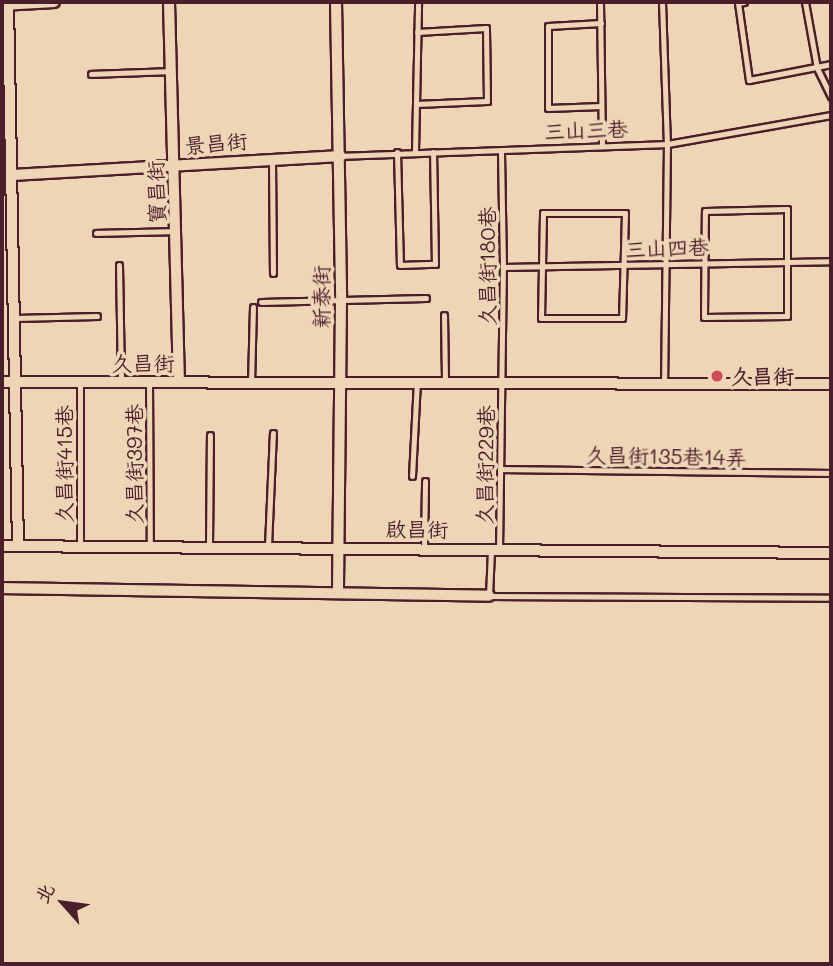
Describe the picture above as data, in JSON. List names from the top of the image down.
{
  "streets": {
    "street": [
      "景昌街",
      "寶昌街",
      "新泰街",
      "久昌街",
      "啟昌街"
    ],
    "lane": [
      "三山三巷",
      "三山四巷",
      "久昌街180巷",
      "久昌街135巷14弄",
      "久昌街415巷",
      "久昌街397巷",
      "久昌街229巷"
    ]
  },
  "crossings": [
    ["三山三巷", "景昌街"],
    ["三山三巷", "久昌街180巷"],
    ["三山三巷", "新泰街"],
    ["景昌街", "寶昌街"],
    ["景昌街", "新泰街"],
    ["寶昌街", "久昌街"],
    ["三山四巷", "久昌街180巷"],
    ["久昌街180巷", "久昌街"],
    ["久昌街180巷", "久昌街229巷"],
    ["新泰街", "久昌街"],
    ["新泰街", "啟昌街"],
    ["久昌街", "久昌街415巷"],
    ["久昌街", "久昌街397巷"],
    ["久昌街", "久昌街229巷"],
    ["久昌街135巷14弄", "久昌街229巷"],
    ["久昌街415巷", "啟昌街"],
    ["久昌街397巷", "啟昌街"],
    ["久昌街229巷", "啟昌街"]
  ],
  "places": ["久昌街"],
  "north": "top left"
}
